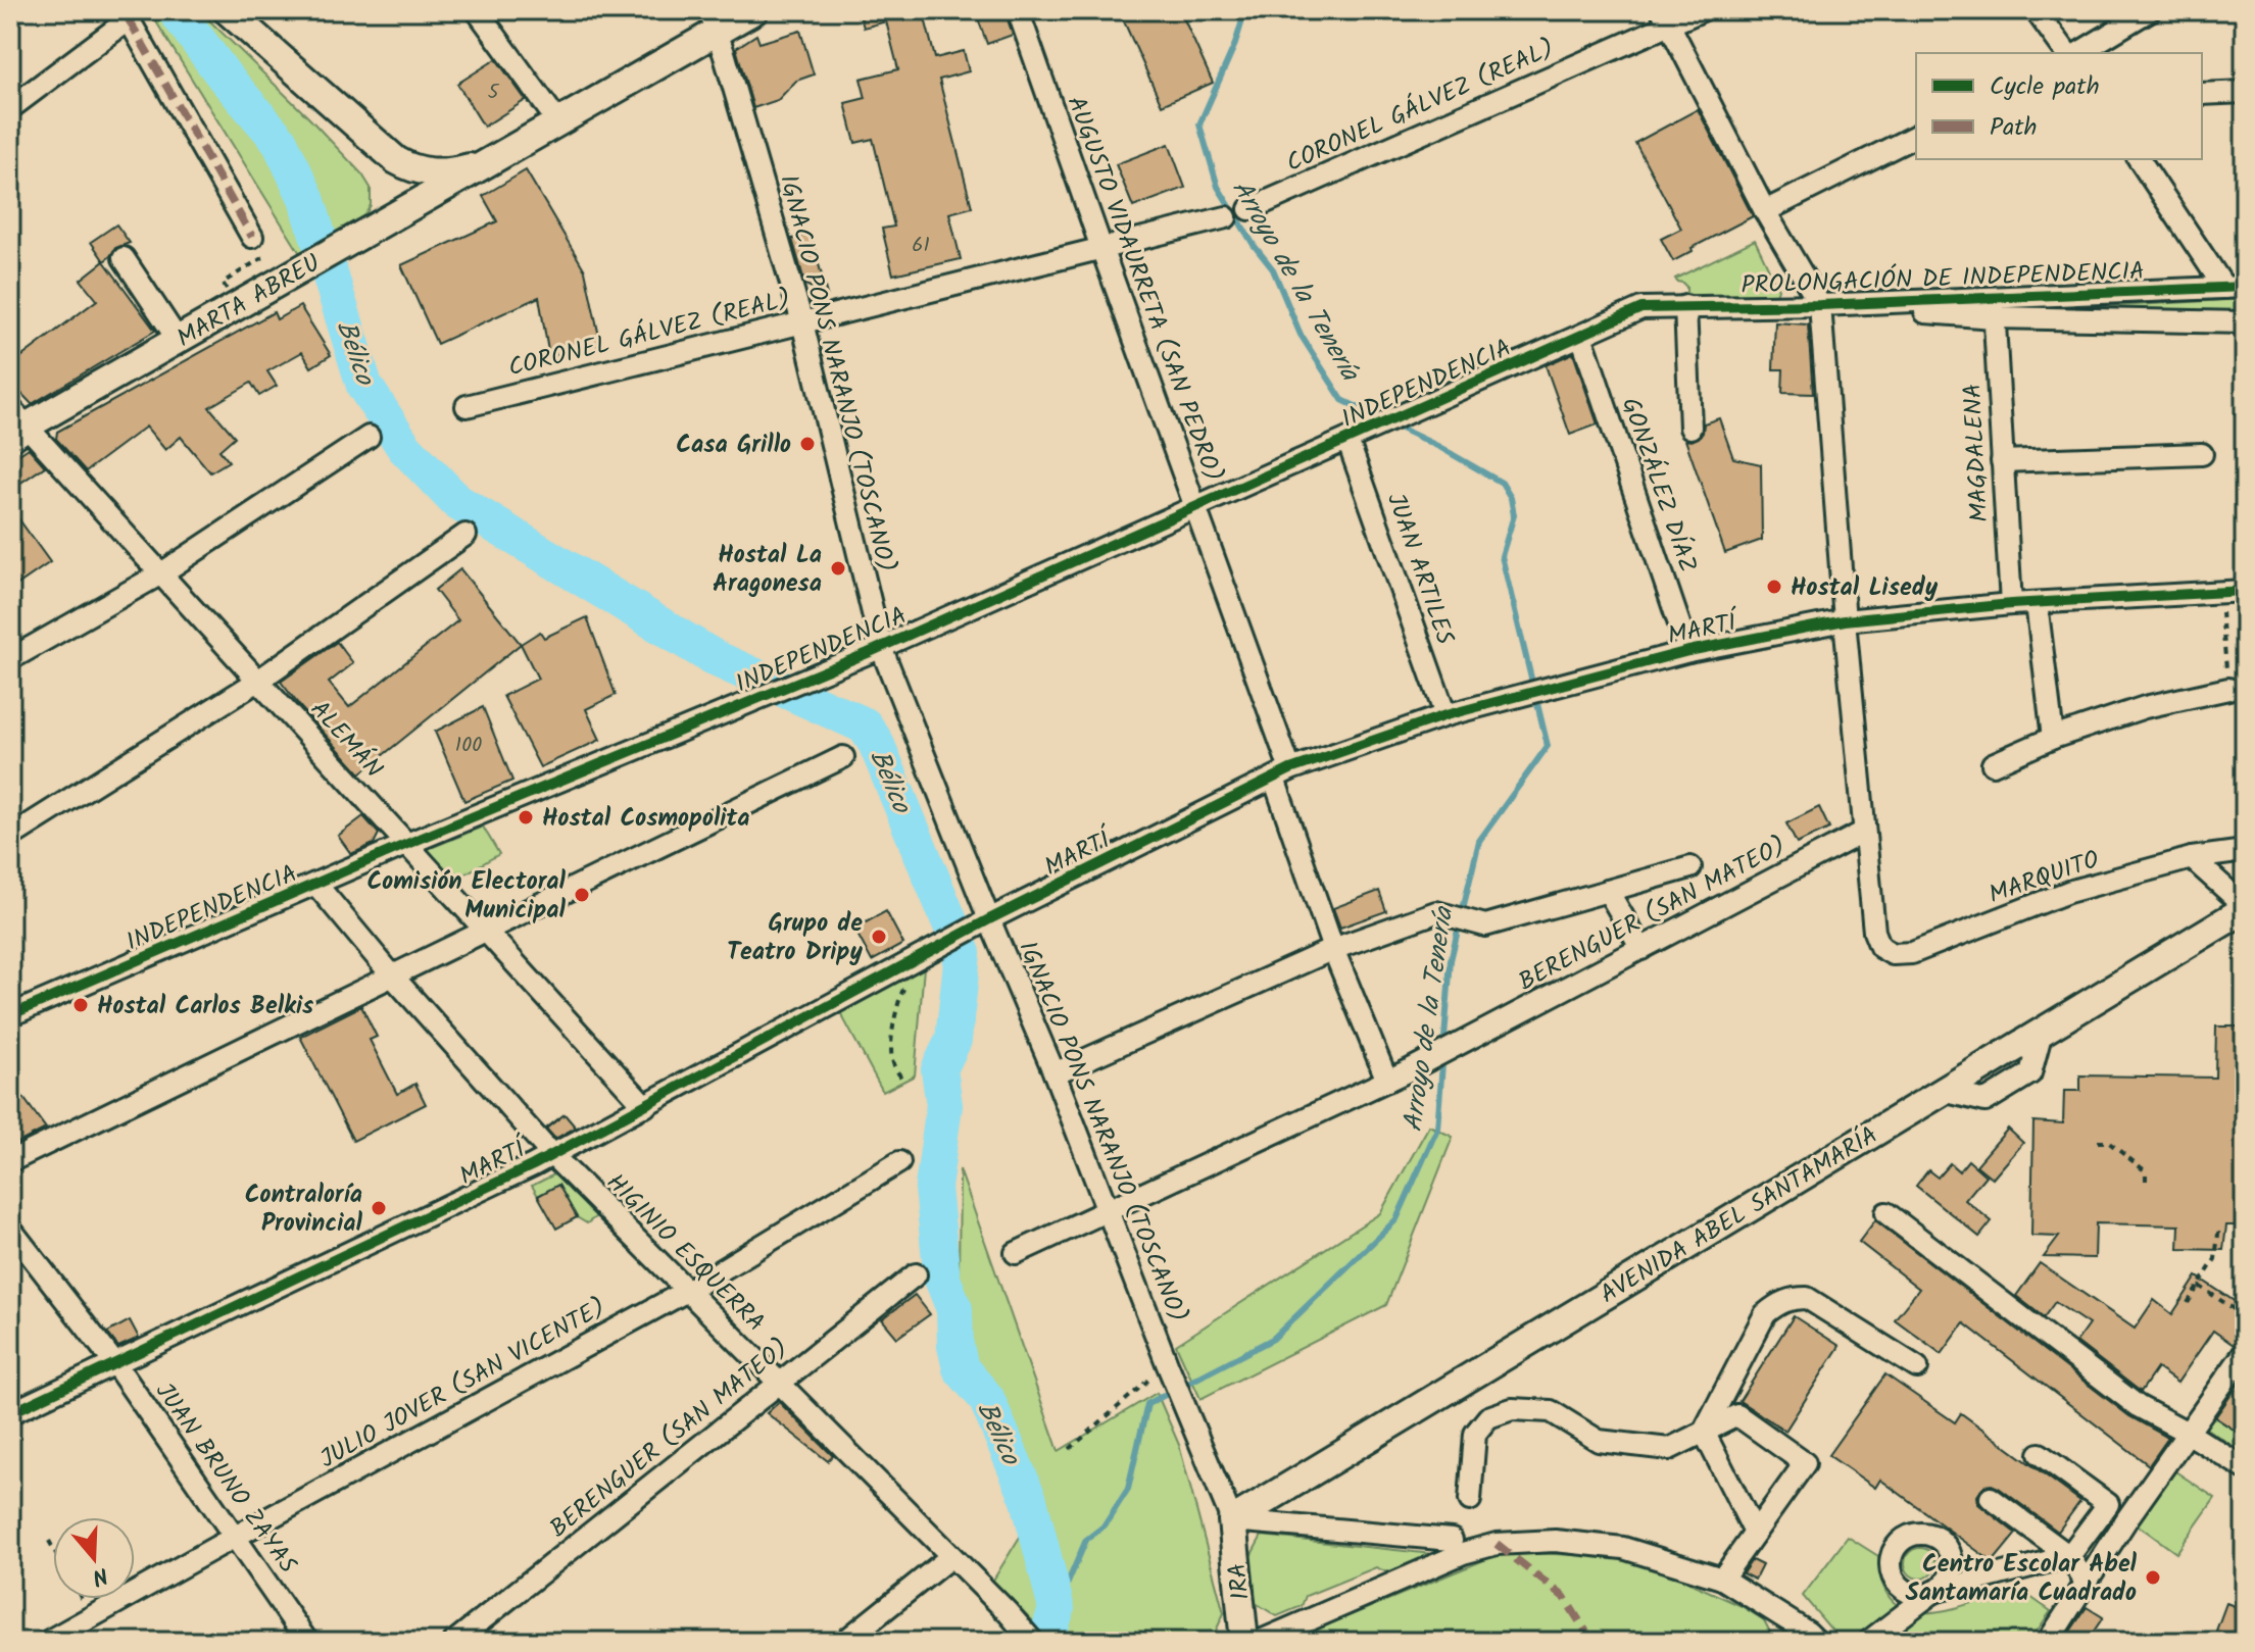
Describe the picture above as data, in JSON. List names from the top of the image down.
{
  "streets": {
    "main road": ["MARTA ABREU", "AVENIDA ABEL SANTAMARÍA", "1RA"],
    "street": [
      "CORONEL GÁLVEZ (REAL)",
      "PROLONGACIÓN DE INDEPENDENCIA",
      "AUGUSTO VIDAURRETA (SAN PEDRO)",
      "IGNACIO PONS NARANJO (TOSCANO)",
      "INDEPENDENCIA",
      "MAGDALENA",
      "GONZÁLEZ DÍAZ",
      "JUAN ARTILES",
      "MARTÍ",
      "ALEMÁN",
      "MARQUITO",
      "BERENGUER (SAN MATEO)",
      "HIGINIO ESQUERRA",
      "JULIO JOVER (SAN VICENTE)",
      "JUAN BRUNO ZAYAS"
    ]
  },
  "crossings": [
    ["CORONEL GÁLVEZ (REAL)", "AUGUSTO VIDAURRETA (SAN PEDRO)"],
    ["CORONEL GÁLVEZ (REAL)", "IGNACIO PONS NARANJO (TOSCANO)"],
    ["PROLONGACIÓN DE INDEPENDENCIA", "INDEPENDENCIA"],
    ["PROLONGACIÓN DE INDEPENDENCIA", "MAGDALENA"],
    ["AUGUSTO VIDAURRETA (SAN PEDRO)", "INDEPENDENCIA"],
    ["AUGUSTO VIDAURRETA (SAN PEDRO)", "MARTÍ"],
    ["AUGUSTO VIDAURRETA (SAN PEDRO)", "BERENGUER (SAN MATEO)"],
    ["MARTA ABREU", "ALEMÁN"],
    ["IGNACIO PONS NARANJO (TOSCANO)", "INDEPENDENCIA"],
    ["IGNACIO PONS NARANJO (TOSCANO)", "MARTÍ"],
    ["IGNACIO PONS NARANJO (TOSCANO)", "AVENIDA ABEL SANTAMARÍA"],
    ["IGNACIO PONS NARANJO (TOSCANO)", "1RA"],
    ["INDEPENDENCIA", "GONZÁLEZ DÍAZ"],
    ["INDEPENDENCIA", "JUAN ARTILES"],
    ["INDEPENDENCIA", "ALEMÁN"],
    ["INDEPENDENCIA", "HIGINIO ESQUERRA"],
    ["MAGDALENA", "MARTÍ"],
    ["GONZÁLEZ DÍAZ", "MARTÍ"],
    ["JUAN ARTILES", "MARTÍ"],
    ["MARTÍ", "ALEMÁN"],
    ["MARTÍ", "HIGINIO ESQUERRA"],
    ["MARTÍ", "JUAN BRUNO ZAYAS"],
    ["MARQUITO", "BERENGUER (SAN MATEO)"],
    ["BERENGUER (SAN MATEO)", "HIGINIO ESQUERRA"],
    ["AVENIDA ABEL SANTAMARÍA", "1RA"],
    ["HIGINIO ESQUERRA", "JULIO JOVER (SAN VICENTE)"],
    ["JULIO JOVER (SAN VICENTE)", "JUAN BRUNO ZAYAS"]
  ],
  "water": ["Arroyo de la Tenería", "Bélico"],
  "places": [
    "Casa Grillo",
    "Hostal La Aragonesa",
    "Hostal Lisedy",
    "Hostal Cosmopolita",
    "Comisión Electoral Municipal",
    "Grupo de Teatro Dripy",
    "Hostal Carlos Belkis",
    "Contraloría Provincial",
    "Centro Escolar Abel Santamaría Cuadrado"
  ],
  "house_numbers": ["5", "61", "100"],
  "legend": ["Cycle path", "Path"],
  "north": "bottom"
}
